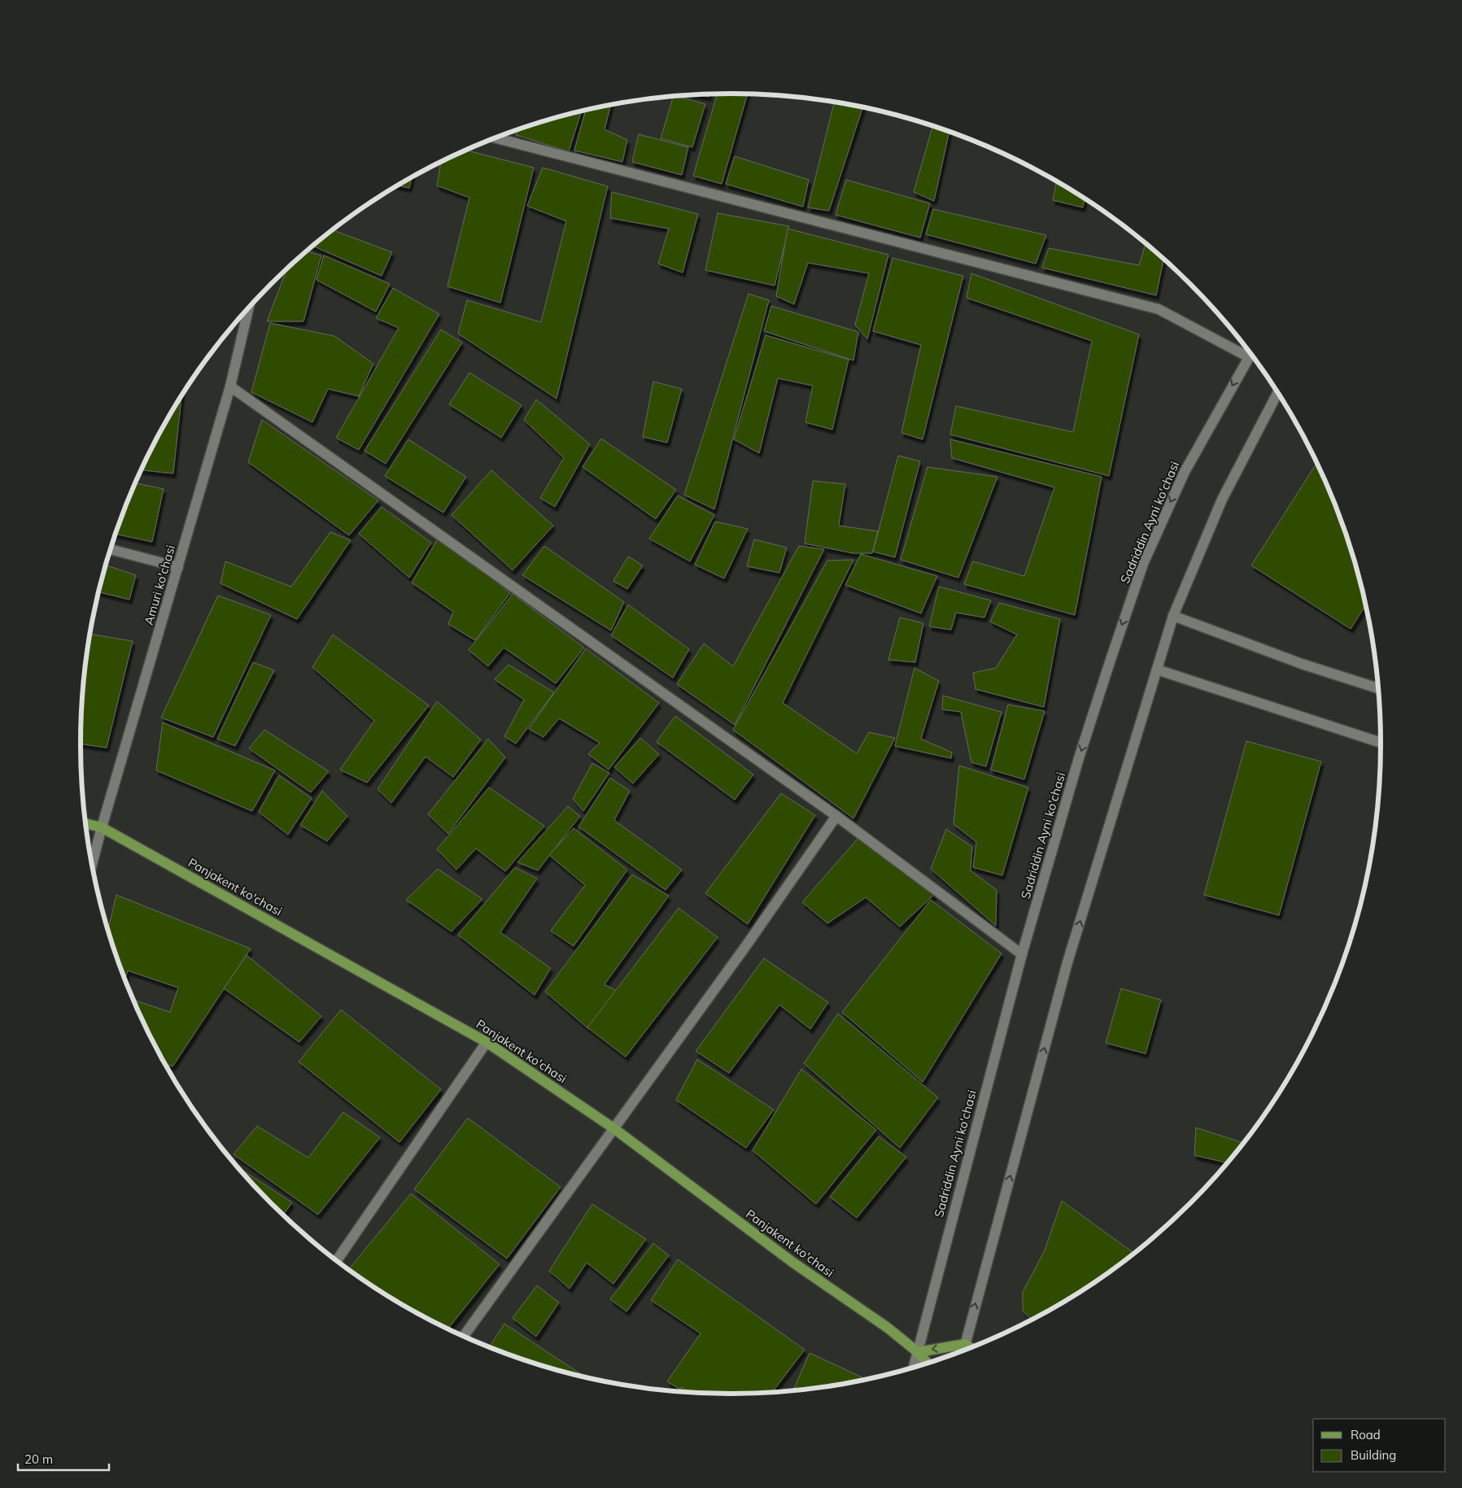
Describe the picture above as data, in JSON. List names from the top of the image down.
{
  "streets": {
    "main road": ["Panjakent ko'chasi"],
    "street": ["Sadriddin Ayni ko'chasi", "Amuri ko'chasi"]
  },
  "crossings": [
    ["Sadriddin Ayni ko'chasi", "Panjakent ko'chasi"],
    ["Amuri ko'chasi", "Panjakent ko'chasi"]
  ],
  "legend": ["Road", "Building"],
  "scale_bar": "20 m"
}
